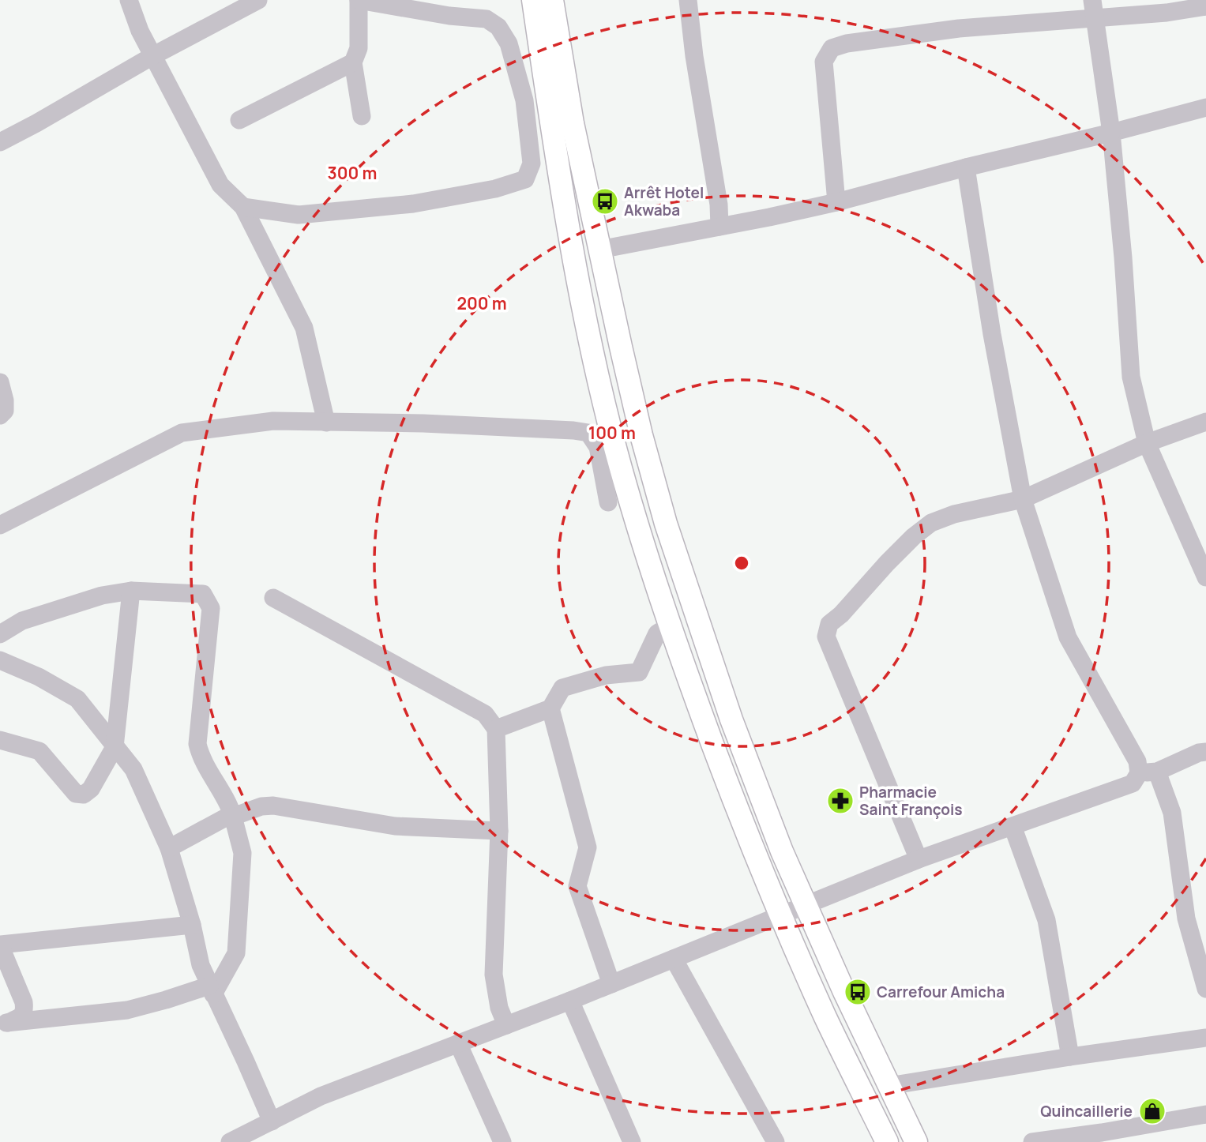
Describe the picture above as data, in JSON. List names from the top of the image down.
{
  "places": {
    "bus stop": ["Arrêt Hotel Akwaba", "Carrefour Amicha"],
    "pharmacy": ["Pharmacie Saint François"],
    "shop": ["Quincaillerie"]
  },
  "rings": ["300 m", "200 m", "100 m"]
}
